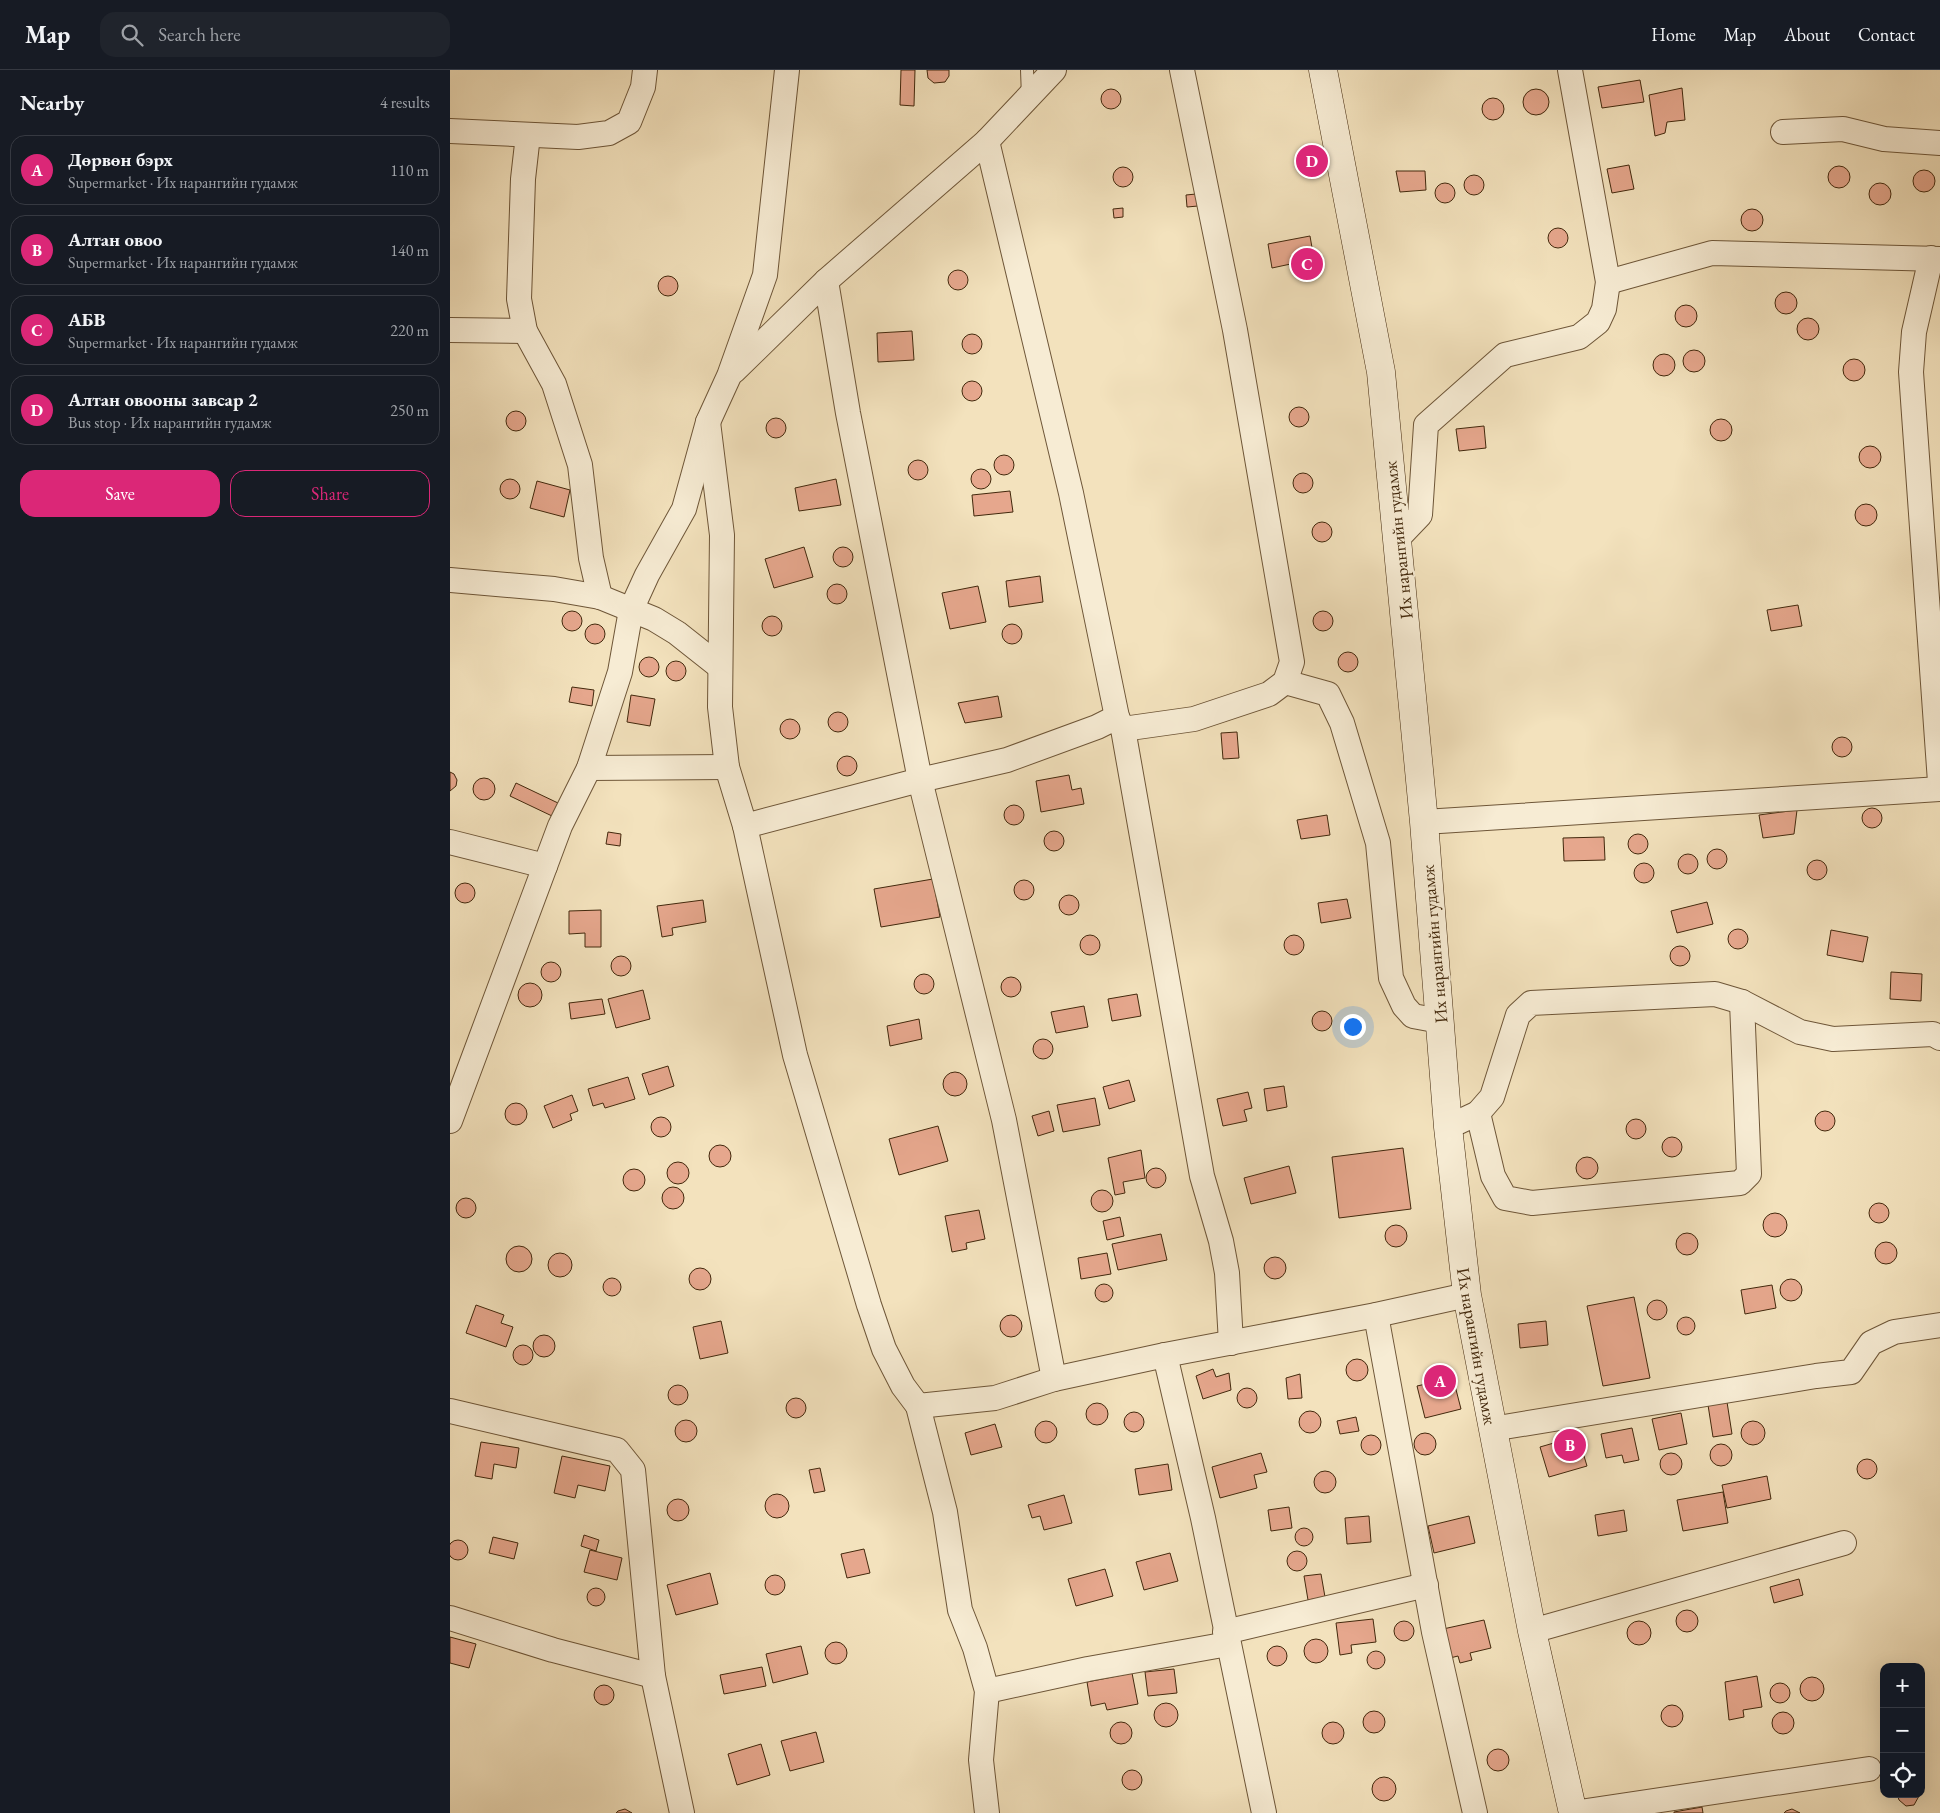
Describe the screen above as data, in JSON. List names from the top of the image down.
{
  "streets": {
    "main road": ["Их нарангийн гудамж"]
  },
  "page": {
    "header": "Map",
    "search": "Search here",
    "nav": [
      "Home",
      "Map",
      "About",
      "Contact"
    ],
    "heading": ["Nearby", "4 results"],
    "list": [
      {
        "mark": "A",
        "name": "Дөрвөн бэрх",
        "note": "Supermarket · Их нарангийн гудамж",
        "value": "110 m"
      },
      {
        "mark": "B",
        "name": "Алтан овоо",
        "note": "Supermarket · Их нарангийн гудамж",
        "value": "140 m"
      },
      {
        "mark": "C",
        "name": "АБВ",
        "note": "Supermarket · Их нарангийн гудамж",
        "value": "220 m"
      },
      {
        "mark": "D",
        "name": "Алтан овооны завсар 2",
        "note": "Bus stop · Их нарангийн гудамж",
        "value": "250 m"
      }
    ],
    "pins": [
      "D",
      "C",
      "A",
      "B"
    ],
    "buttons": ["Save", "Share"],
    "map_buttons": ["+", "−"]
  }
}
